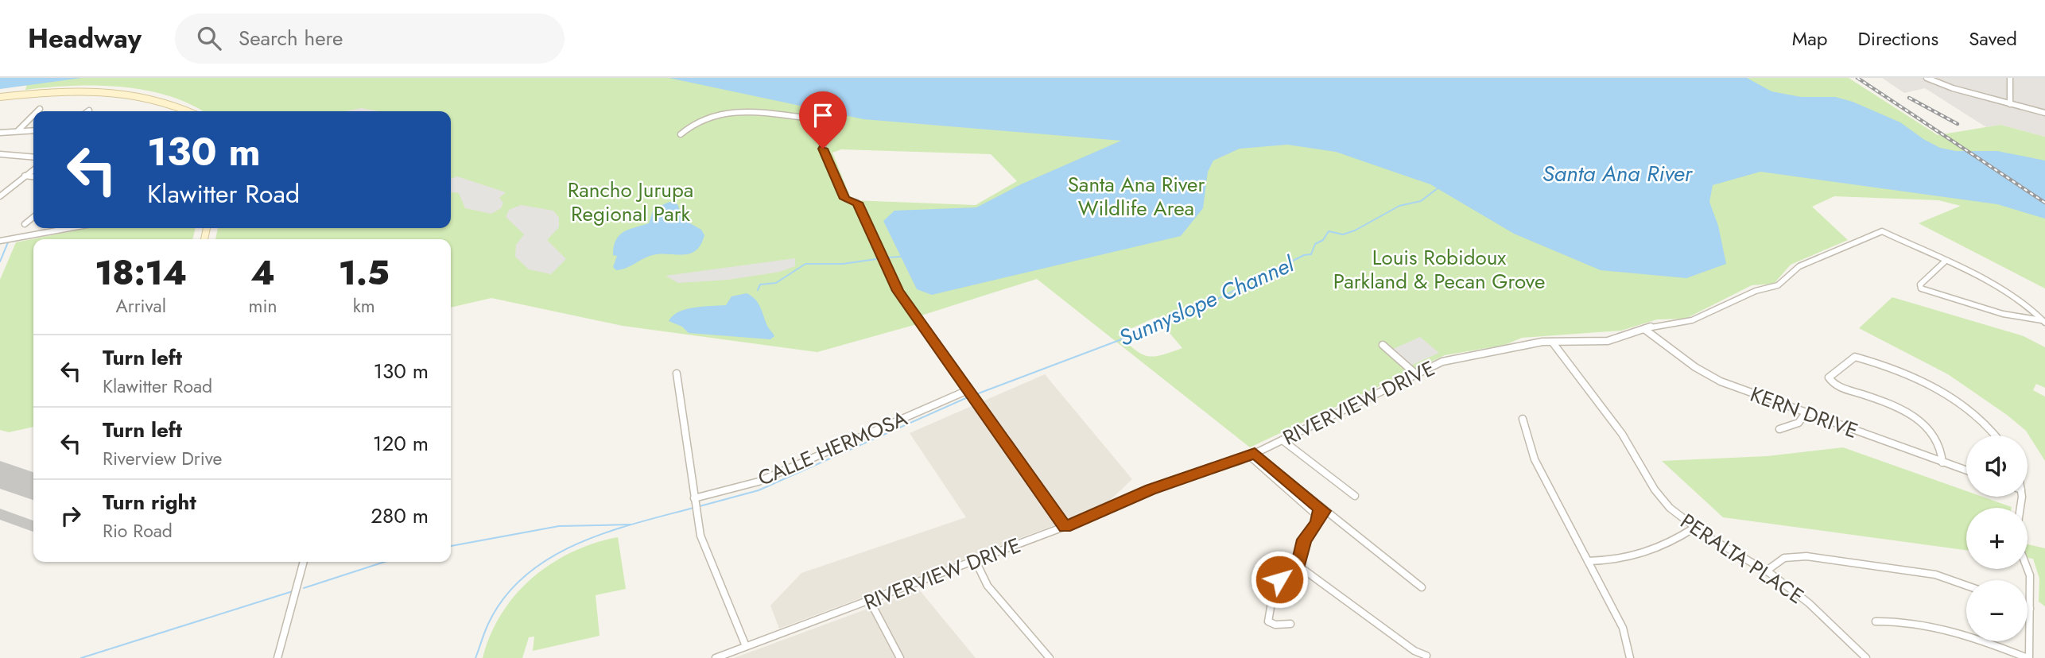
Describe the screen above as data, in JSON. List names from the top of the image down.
{
  "streets": {
    "street": [
      "RIVERVIEW DRIVE",
      "KERN DRIVE",
      "CALLE HERMOSA",
      "PERALTA PLACE"
    ]
  },
  "crossings": [
    ["RIVERVIEW DRIVE", "KERN DRIVE"],
    ["RIVERVIEW DRIVE", "PERALTA PLACE"]
  ],
  "water": ["Santa Ana River", "Sunnyslope Channel"],
  "parks": ["Santa Ana River Wildlife Area", "Rancho Jurupa Regional Park", "Louis Robidoux Parkland & Pecan Grove"],
  "page": {
    "header": "Headway",
    "search": "Search here",
    "nav": ["Map", "Directions", "Saved"],
    "turn": ["130 m", "Klawitter Road"],
    "eta": [
      "18:14",
      "Arrival",
      "4",
      "min",
      "1.5",
      "km"
    ],
    "list": [
      {
        "name": "Turn left",
        "note": "Klawitter Road",
        "value": "130 m"
      },
      {
        "name": "Turn left",
        "note": "Riverview Drive",
        "value": "120 m"
      },
      {
        "name": "Turn right",
        "note": "Rio Road",
        "value": "280 m"
      }
    ],
    "map_buttons": ["+", "−"]
  }
}
